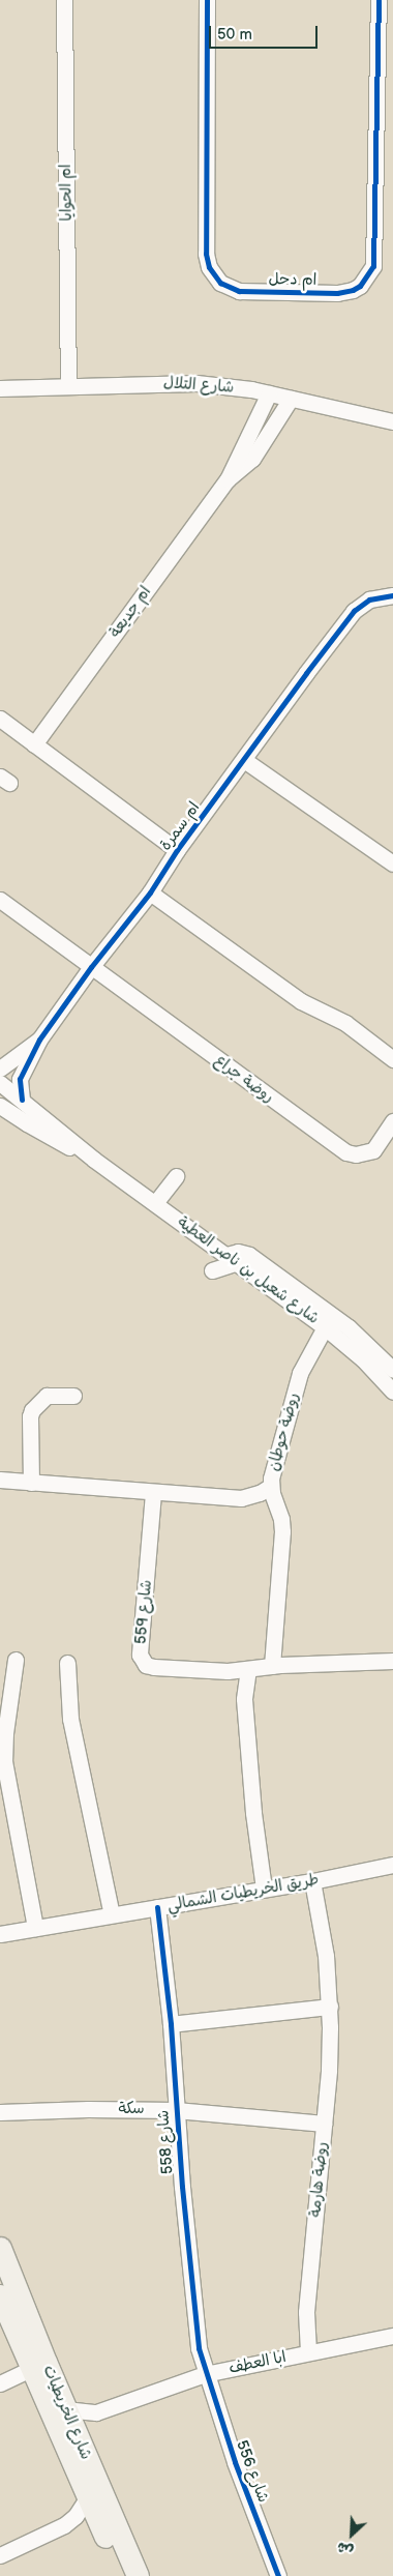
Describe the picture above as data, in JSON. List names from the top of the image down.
{
  "streets": {
    "street": [
      "ام الحوايا",
      "ام دحل",
      "شارع التلال",
      "ام جديعة",
      "ام سمرة",
      "روضة جراع",
      "شارع شعيل بن ناصر العطية",
      "روضة حوطان",
      "شارع 559",
      "طريق الخريطيات الشمالي",
      "سكة",
      "شارع 558",
      "روضة هارمة",
      "ابا العطف",
      "شارع الخريطيات",
      "شارع 556"
    ]
  },
  "crossings": [
    ["ام الحوايا", "شارع التلال"],
    ["شارع التلال", "ام جديعة"],
    ["ام سمرة", "روضة جراع"],
    ["ام سمرة", "شارع شعيل بن ناصر العطية"],
    ["شارع شعيل بن ناصر العطية", "روضة حوطان"],
    ["روضة حوطان", "شارع 559"],
    ["طريق الخريطيات الشمالي", "شارع 558"],
    ["طريق الخريطيات الشمالي", "روضة هارمة"],
    ["سكة", "شارع 558"],
    ["سكة", "روضة هارمة"],
    ["شارع 558", "ابا العطف"],
    ["شارع 558", "شارع 556"],
    ["روضة هارمة", "ابا العطف"],
    ["ابا العطف", "شارع 556"]
  ],
  "scale_bar": "50 m",
  "north": "bottom left"
}
